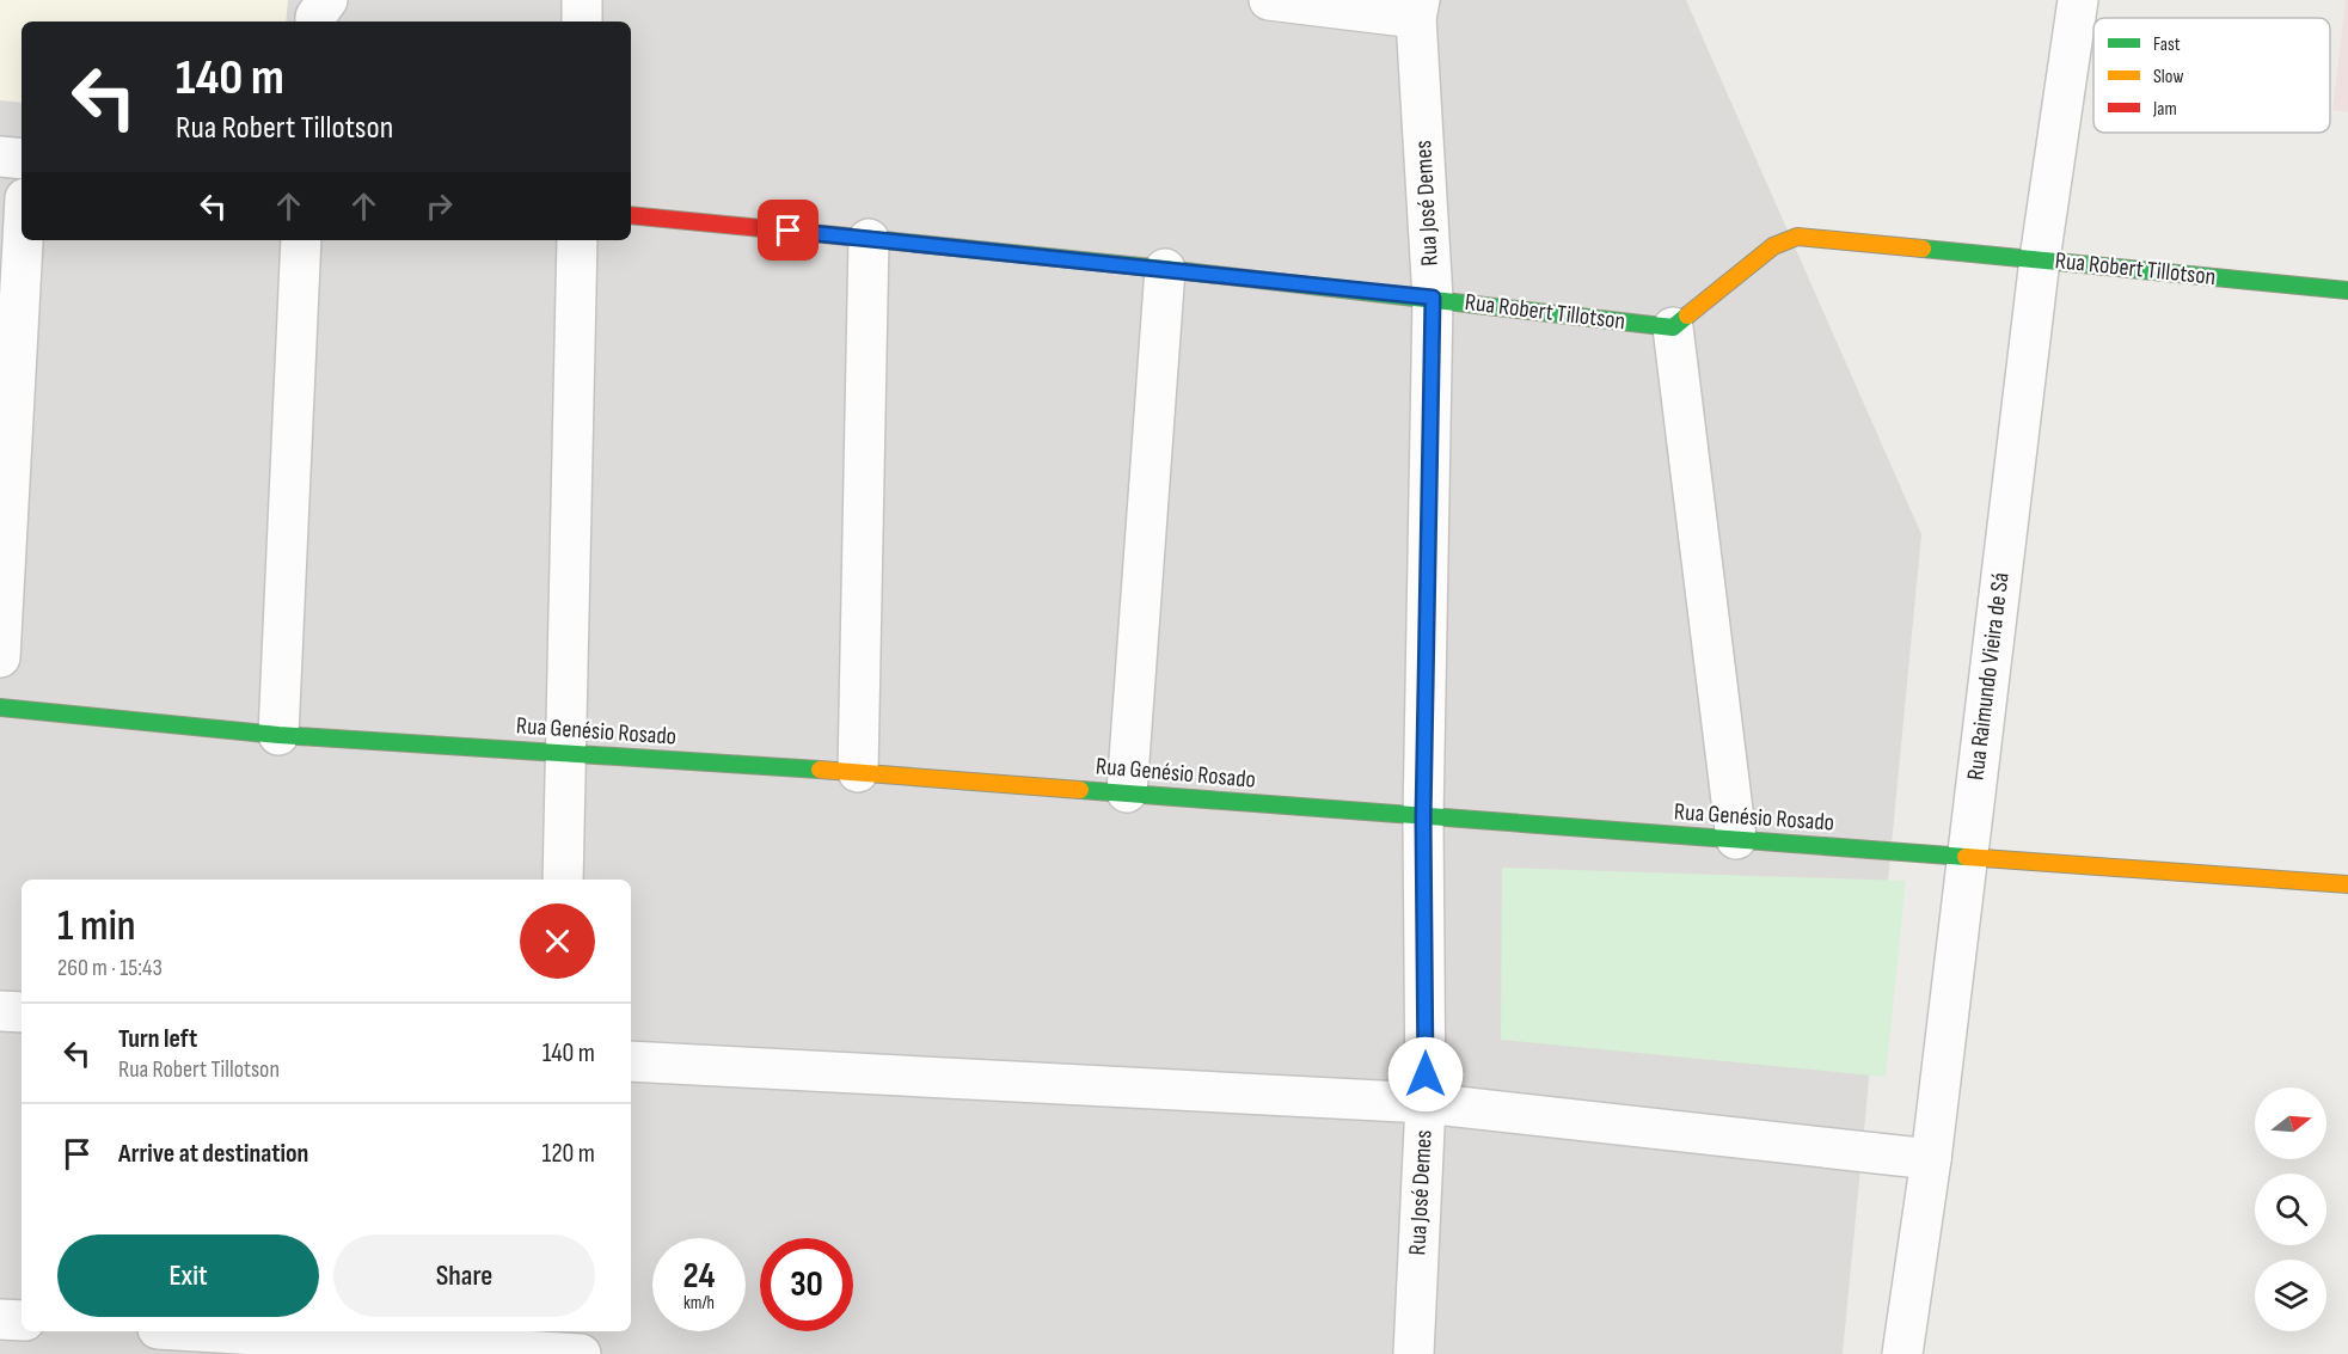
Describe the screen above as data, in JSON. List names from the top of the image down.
{
  "streets": {
    "street": [
      "Rua José Demes",
      "Rua Robert Tillotson",
      "Rua Raimundo Vieira de Sá",
      "Rua Genésio Rosado"
    ]
  },
  "crossings": [
    ["Rua José Demes", "Rua Robert Tillotson"],
    ["Rua José Demes", "Rua Genésio Rosado"],
    ["Rua Robert Tillotson", "Rua Raimundo Vieira de Sá"],
    ["Rua Raimundo Vieira de Sá", "Rua Genésio Rosado"]
  ],
  "legend": ["Fast", "Slow", "Jam"],
  "north": "right",
  "page": {
    "turn": ["140 m", "Rua Robert Tillotson"],
    "heading": ["1 min", "260 m · 15:43"],
    "list": [
      {
        "name": "Turn left",
        "note": "Rua Robert Tillotson",
        "value": "140 m"
      },
      {
        "name": "Arrive at destination",
        "value": "120 m"
      }
    ],
    "buttons": ["Exit", "Share"],
    "speed": "24 km/h",
    "limit": "30"
  }
}
